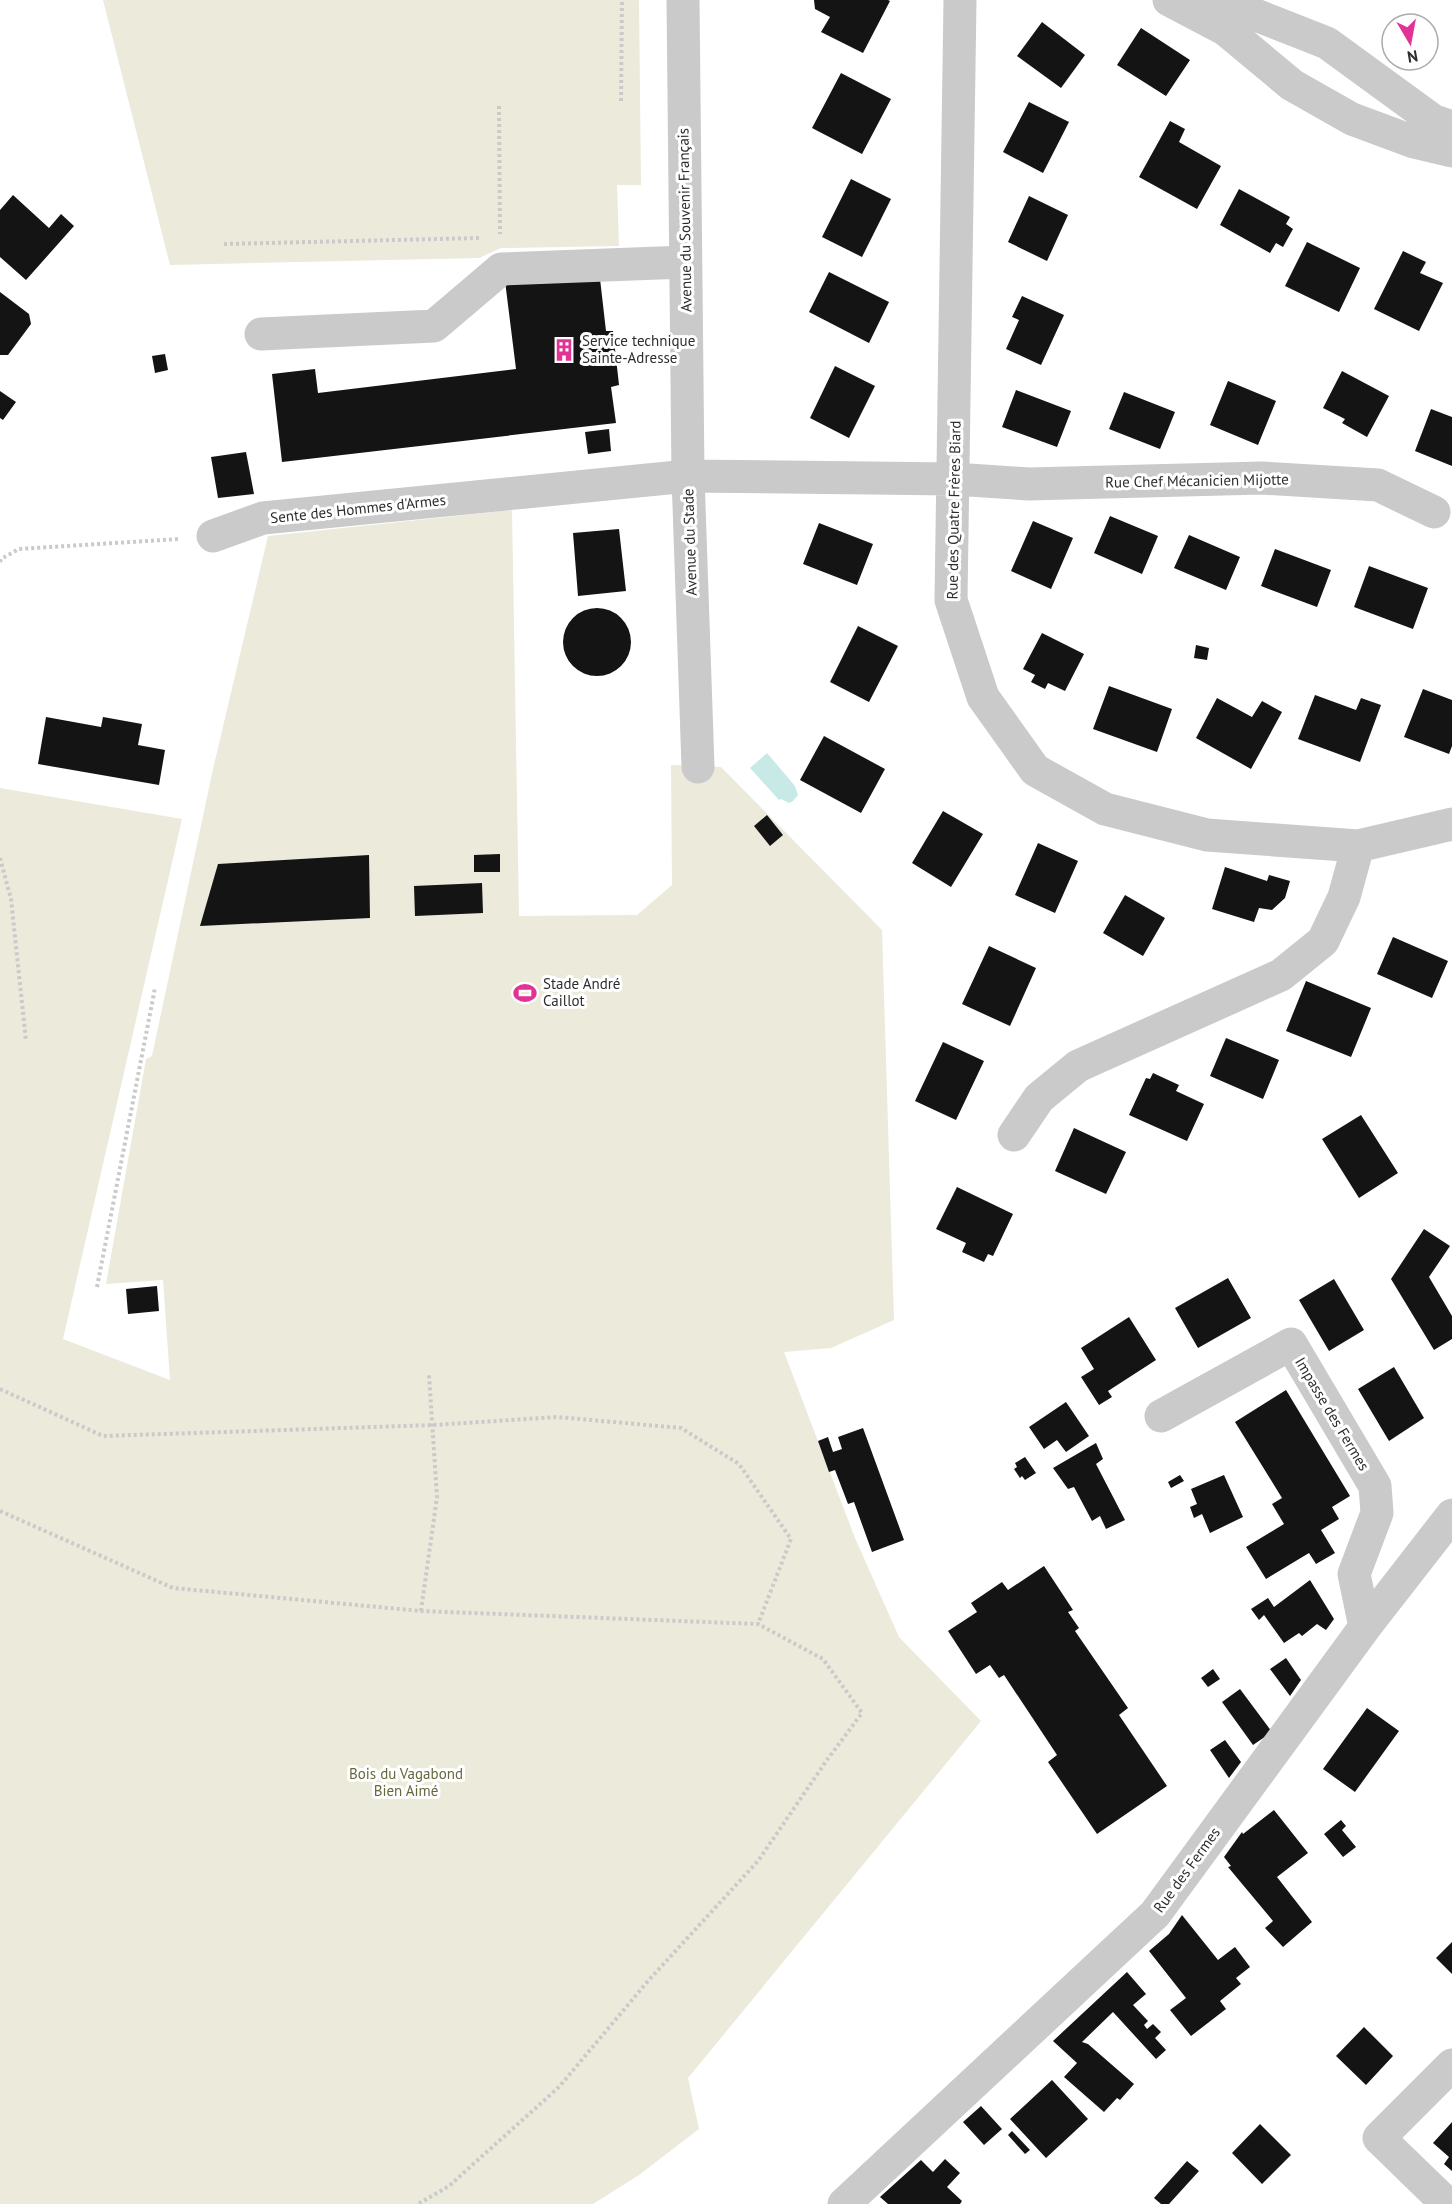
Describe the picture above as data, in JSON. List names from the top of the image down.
{
  "streets": {
    "street": [
      "Avenue du Souvenir Français",
      "Rue Chef Mécanicien Mijotte",
      "Sente des Hommes d'Armes",
      "Rue des Quatre Frères Biard",
      "Avenue du Stade",
      "Impasse des Fermes",
      "Rue des Fermes"
    ]
  },
  "crossings": [
    ["Avenue du Souvenir Français", "Sente des Hommes d'Armes"],
    ["Avenue du Souvenir Français", "Avenue du Stade"],
    ["Rue Chef Mécanicien Mijotte", "Rue des Quatre Frères Biard"],
    ["Rue Chef Mécanicien Mijotte", "Avenue du Stade"],
    ["Sente des Hommes d'Armes", "Avenue du Stade"],
    ["Rue des Quatre Frères Biard", "Avenue du Stade"],
    ["Impasse des Fermes", "Rue des Fermes"]
  ],
  "parks": ["Bois du Vagabond Bien Aimé"],
  "places": {
    "building": ["Service technique Sainte-Adresse"],
    "sports": ["Stade André Caillot"]
  },
  "north": "bottom"
}
